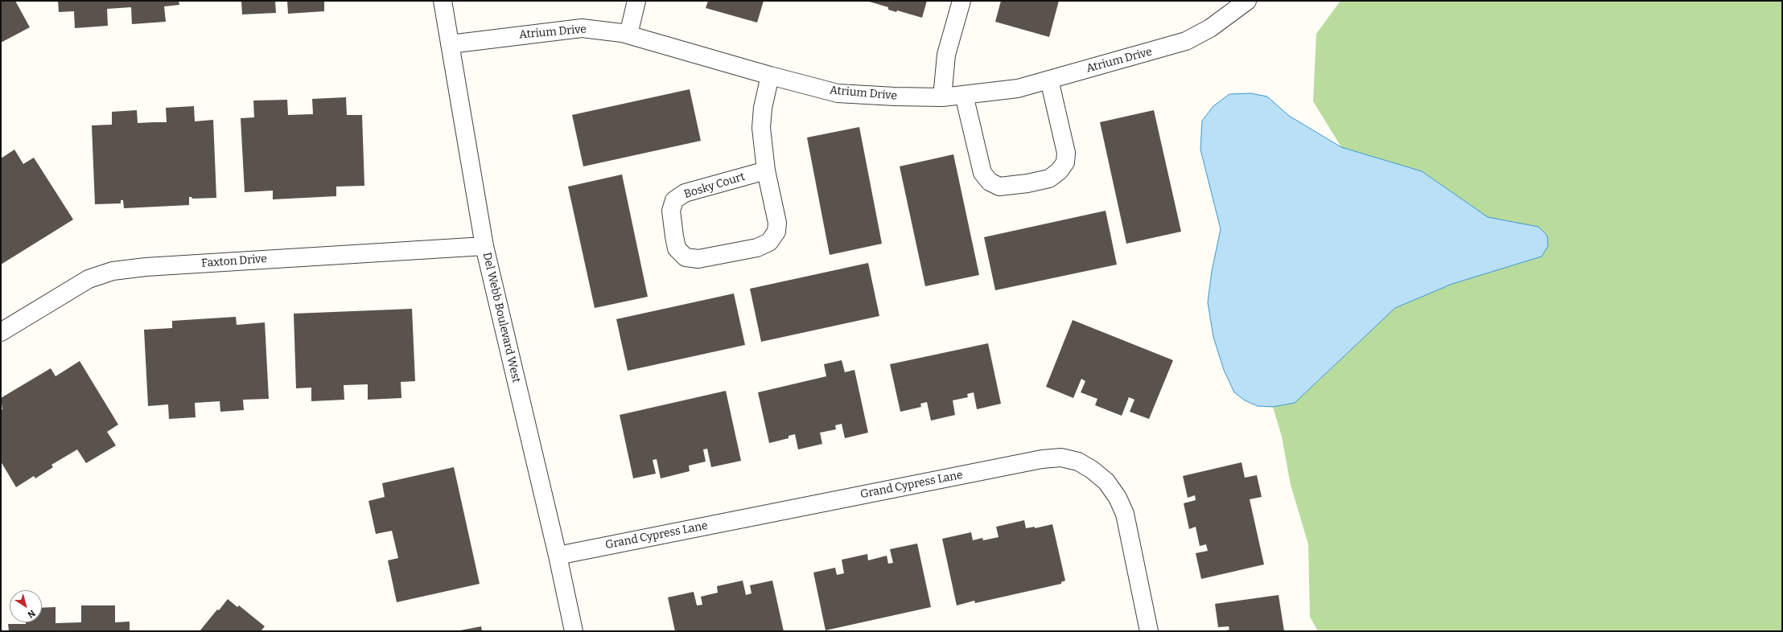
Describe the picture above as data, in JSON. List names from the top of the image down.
{
  "streets": {
    "street": [
      "Atrium Drive",
      "Bosky Court",
      "Faxton Drive",
      "Del Webb Boulevard West",
      "Grand Cypress Lane"
    ]
  },
  "crossings": [
    ["Atrium Drive", "Bosky Court"],
    ["Atrium Drive", "Del Webb Boulevard West"],
    ["Faxton Drive", "Del Webb Boulevard West"],
    ["Del Webb Boulevard West", "Grand Cypress Lane"]
  ],
  "north": "bottom right"
}
